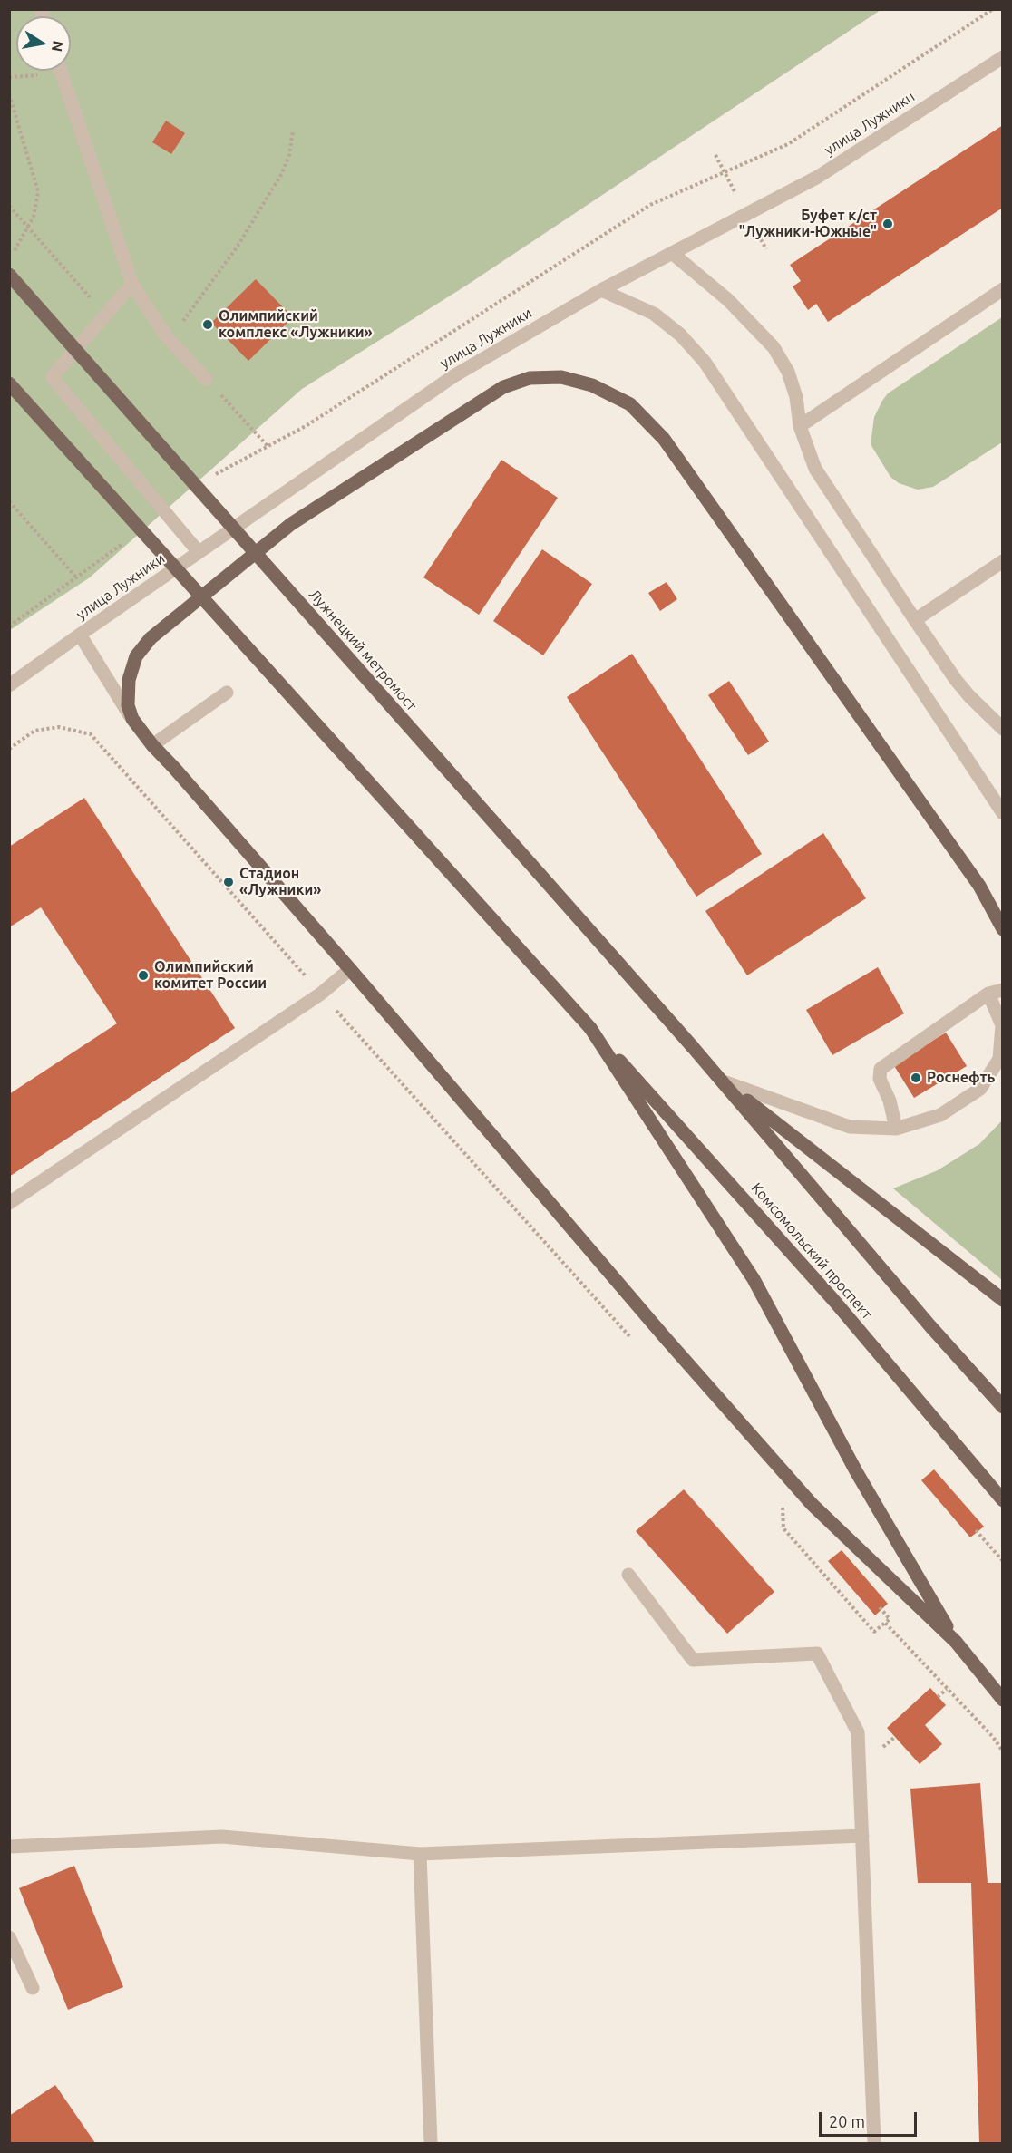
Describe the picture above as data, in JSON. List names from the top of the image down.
{
  "streets": {
    "main road": ["Лужнецкий метромост", "Комсомольский проспект"],
    "street": ["улица Лужники"]
  },
  "places": [
    "Буфет к/ст \"Лужники-Южные\"",
    "Олимпийский комплекс «Лужники»",
    "Стадион «Лужники»",
    "Олимпийский комитет России",
    "Роснефть"
  ],
  "scale_bar": "20 m",
  "north": "right"
}
